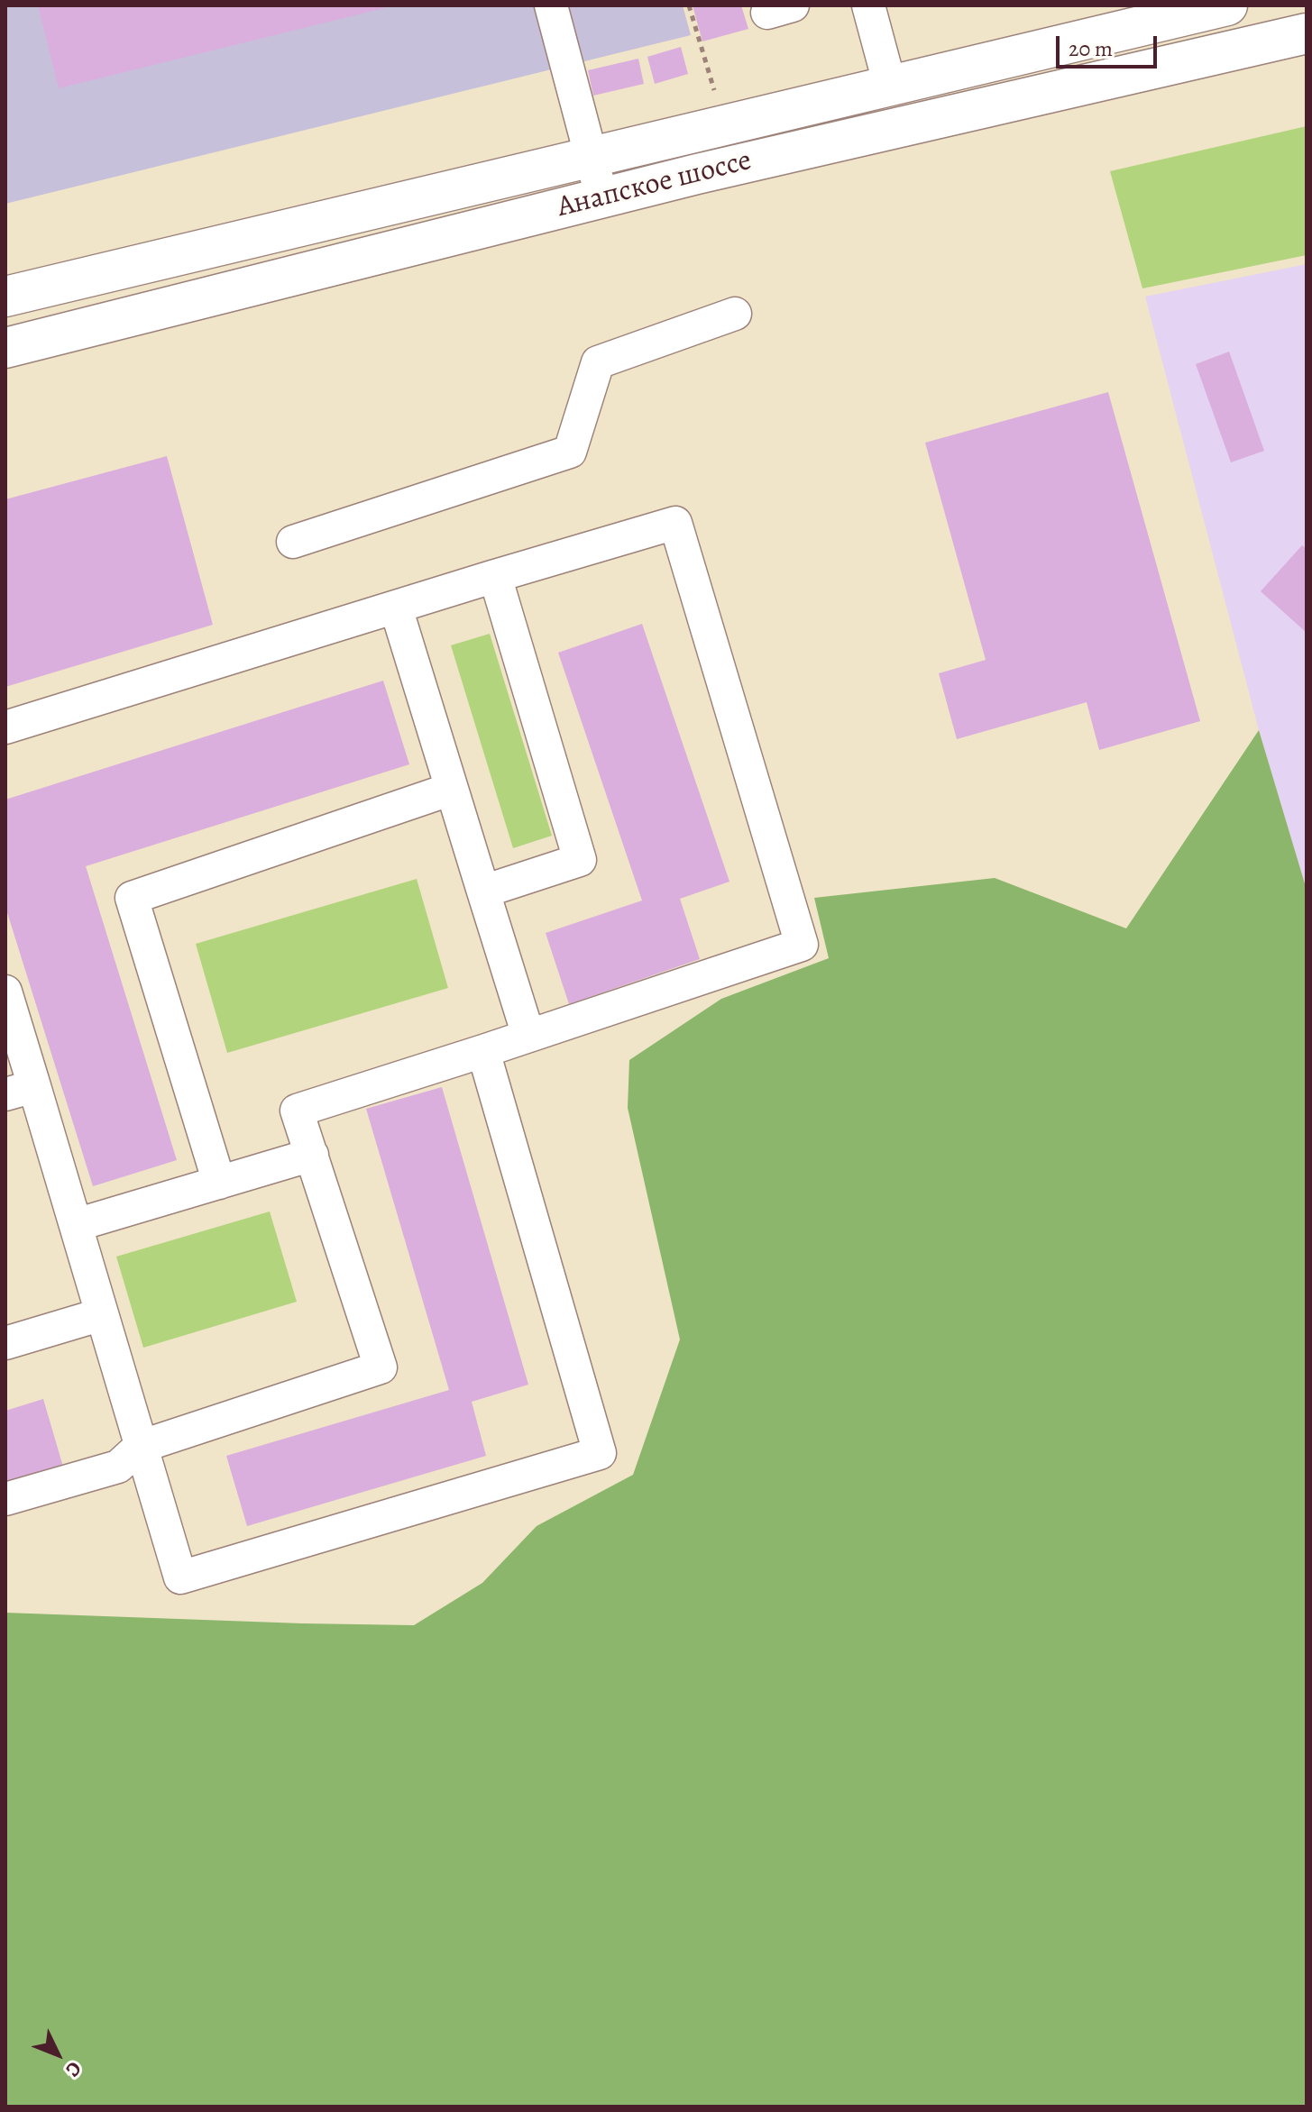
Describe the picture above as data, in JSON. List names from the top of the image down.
{
  "streets": {
    "highway": ["Анапское шоссе"]
  },
  "scale_bar": "20 m",
  "north": "bottom right"
}
